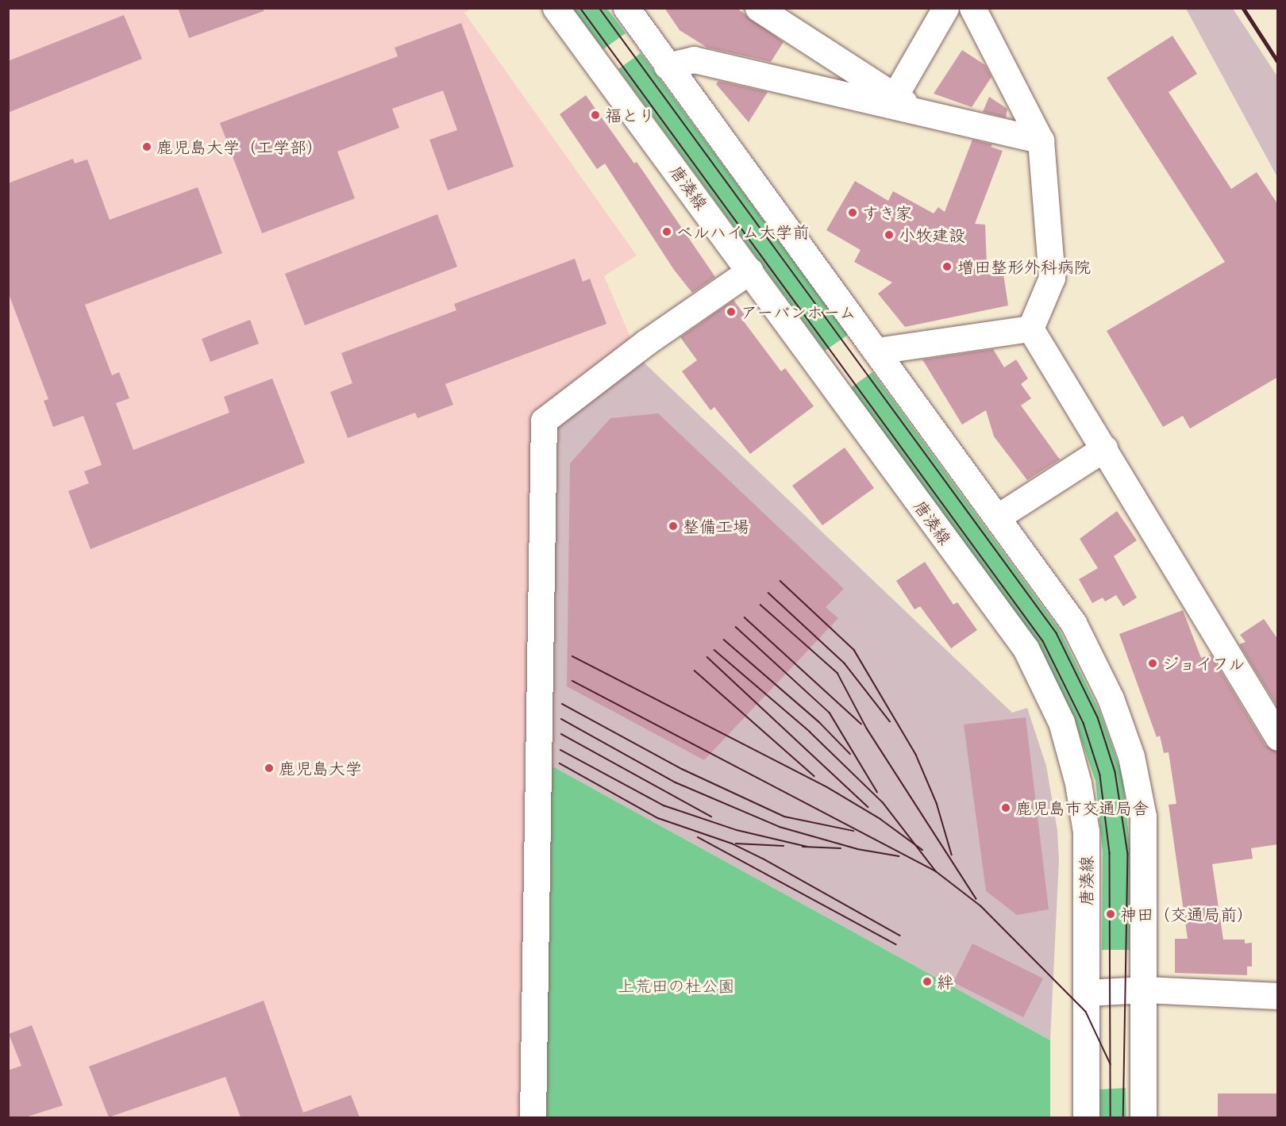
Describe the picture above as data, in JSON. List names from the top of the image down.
{
  "streets": {
    "street": ["唐湊線"]
  },
  "parks": ["上荒田の杜公園"],
  "places": [
    "福とり",
    "鹿児島大学（工学部）",
    "すき家",
    "ベルハイム大学前",
    "小牧建設",
    "増田整形外科病院",
    "アーバンホーム",
    "整備工場",
    "ジョイフル",
    "鹿児島大学",
    "鹿児島市交通局舎",
    "神田（交通局前）",
    "絆"
  ]
}
